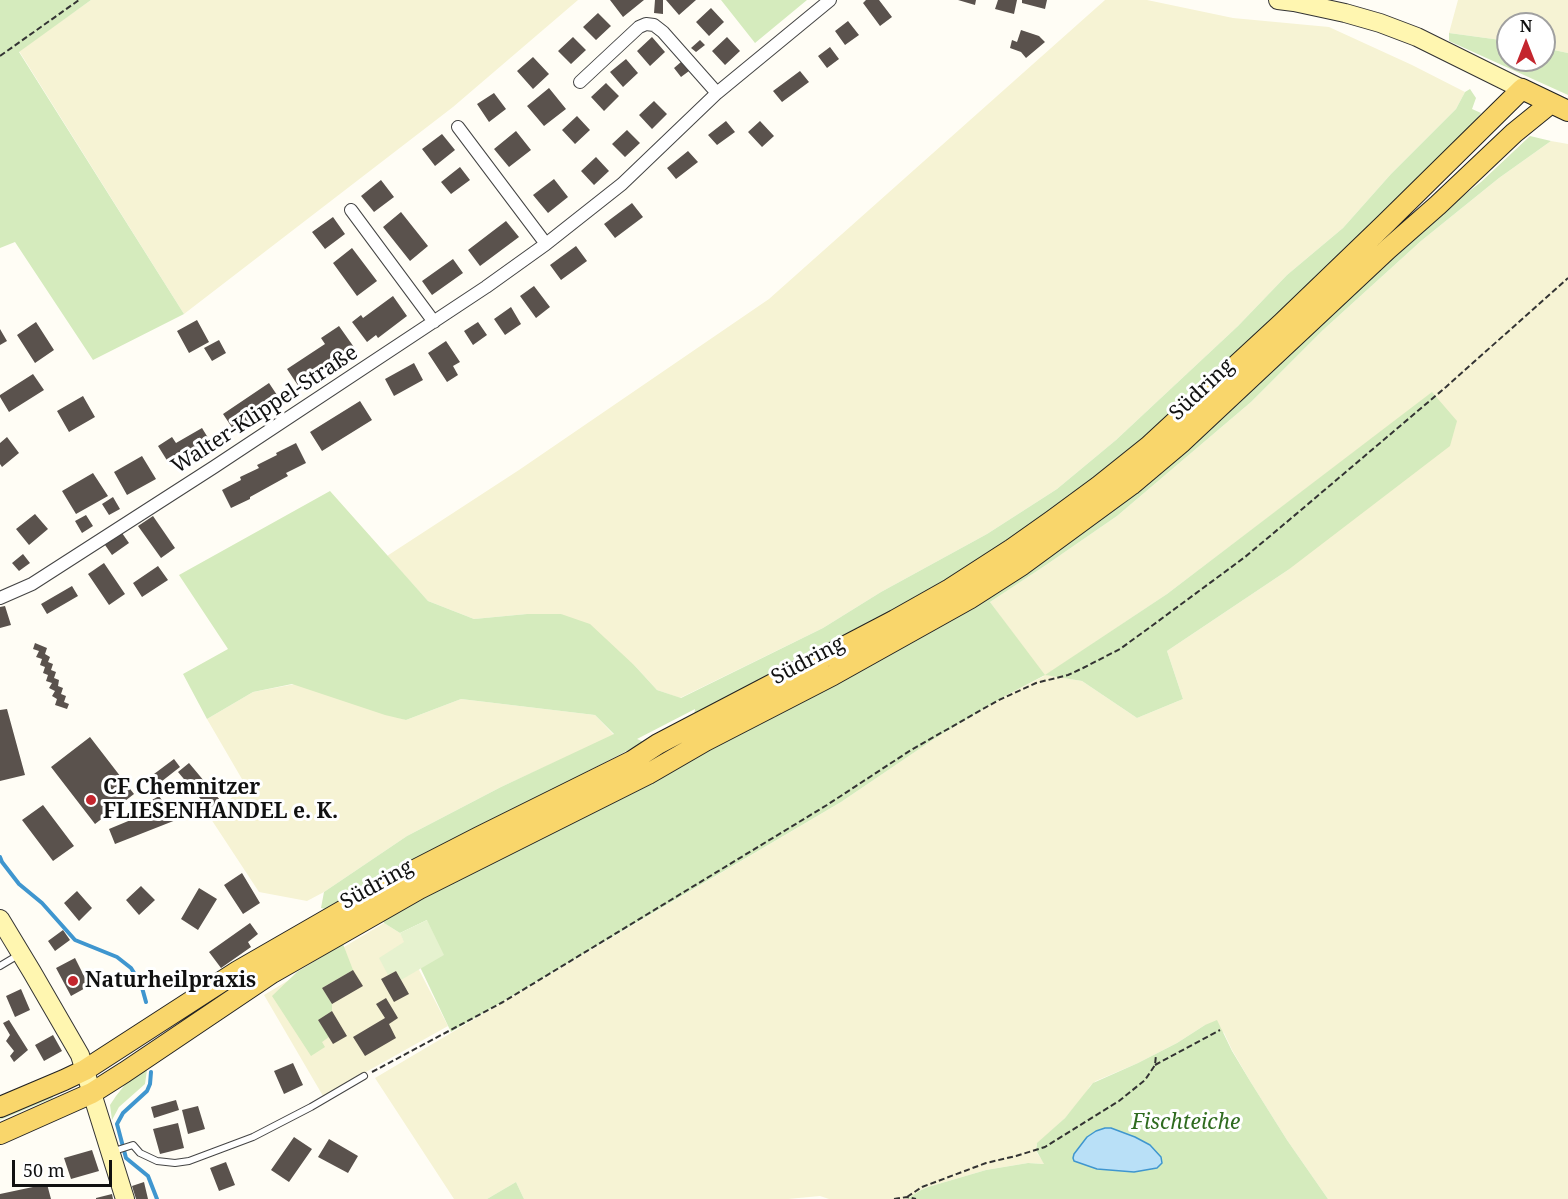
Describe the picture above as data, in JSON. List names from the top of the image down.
{
  "streets": {
    "main road": ["Südring"],
    "street": ["Walter-Klippel-Straße"]
  },
  "parks": ["Fischteiche"],
  "places": ["CF Chemnitzer FLIESENHANDEL e. K.", "Naturheilpraxis"],
  "scale_bar": "50 m",
  "north": "top"
}
